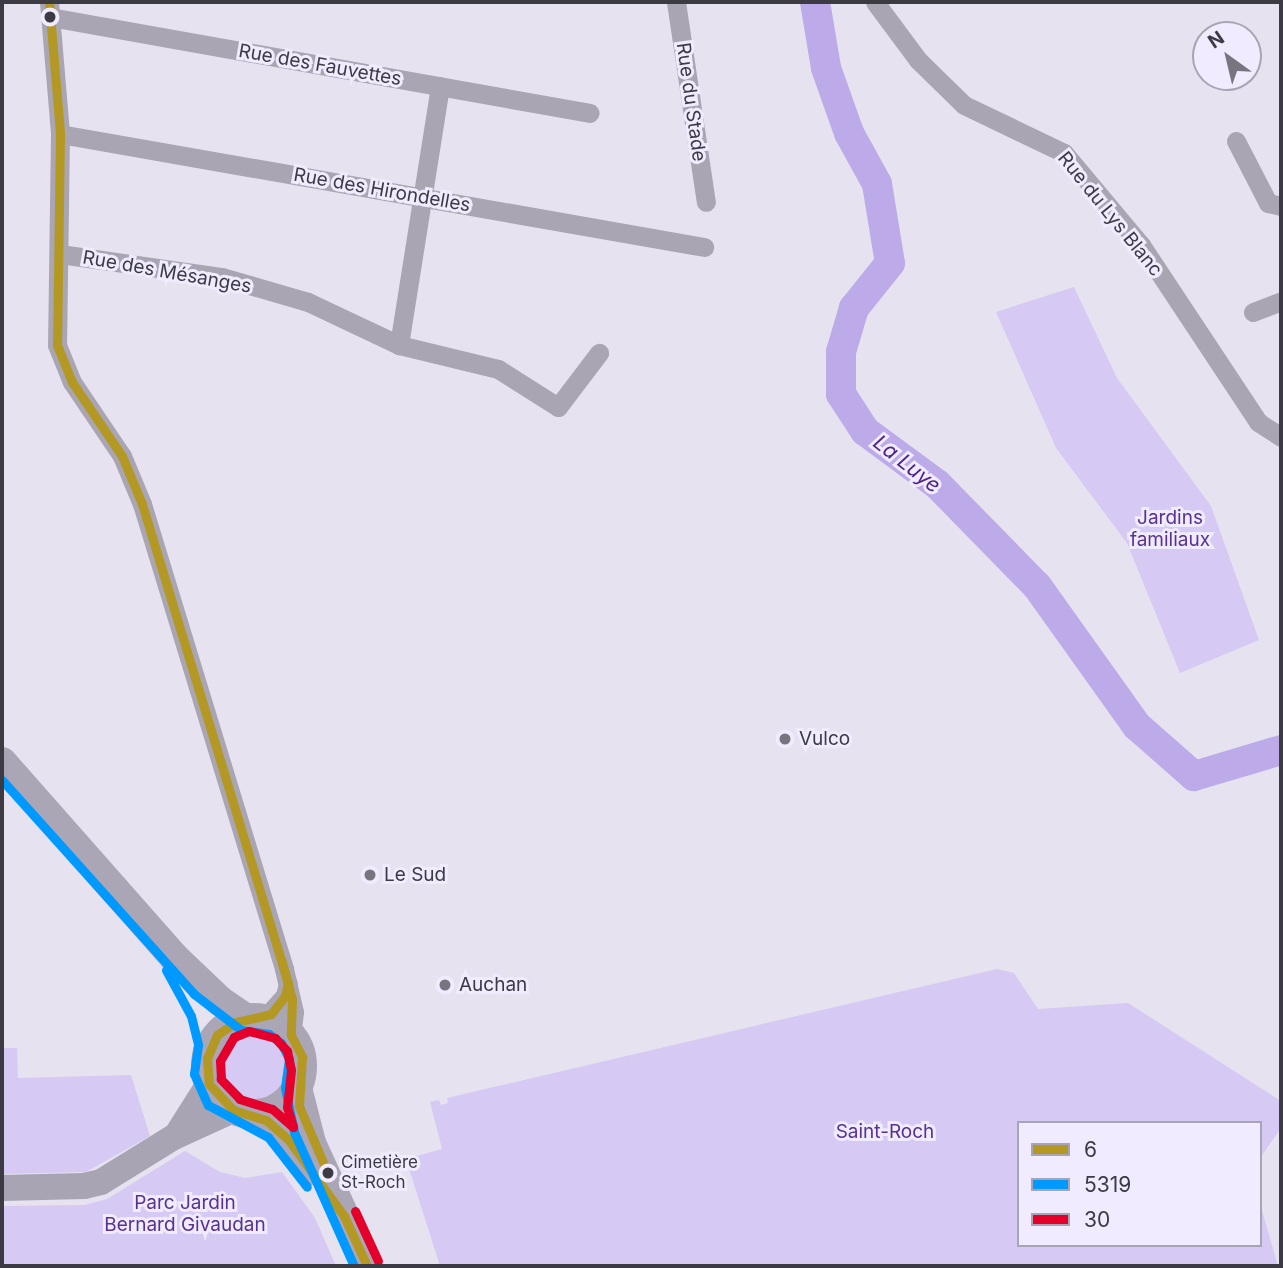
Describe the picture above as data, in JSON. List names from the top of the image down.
{
  "streets": {
    "street": [
      "Rue des Fauvettes",
      "Rue du Stade",
      "Rue des Hirondelles",
      "Rue du Lys Blanc",
      "Rue des Mésanges"
    ]
  },
  "water": ["La Luye"],
  "parks": ["Jardins familiaux", "Saint-Roch", "Parc Jardin Bernard Givaudan"],
  "places": [
    "Vulco",
    "Le Sud",
    "Auchan",
    "Cimetière St-Roch"
  ],
  "lines": ["transit line 6", "transit line 5319", "transit line 30"],
  "legend": ["6", "5319", "30"],
  "north": "top left"
}
